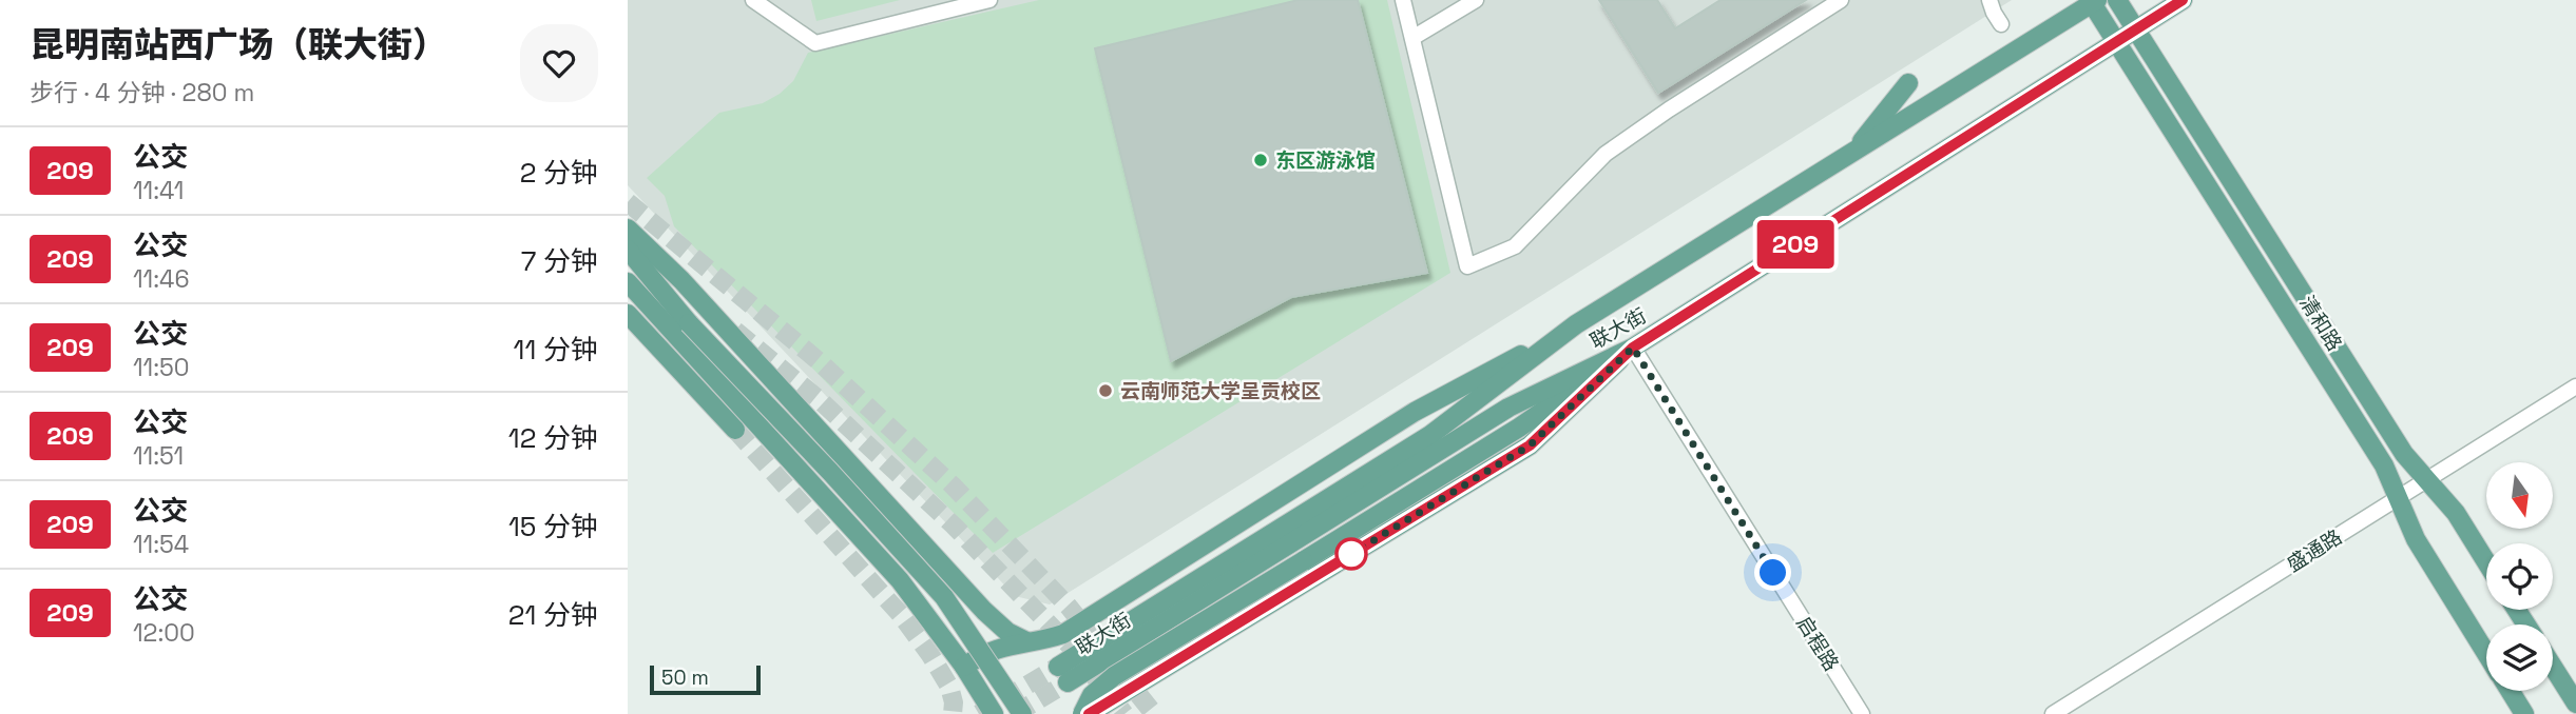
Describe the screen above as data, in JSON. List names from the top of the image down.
{
  "streets": {
    "main road": ["清和路", "联大街"],
    "street": ["盛通路", "启程路"]
  },
  "crossings": [
    ["清和路", "联大街"],
    ["清和路", "盛通路"],
    ["联大街", "启程路"]
  ],
  "places": ["东区游泳馆", "云南师范大学呈贡校区"],
  "lines": ["bus line 209"],
  "scale_bar": "50 m",
  "north": "bottom",
  "page": {
    "heading": ["昆明南站西广场（联大街）", "步行 · 4 分钟 · 280 m"],
    "on_map": "209",
    "list": [
      {
        "mark": "209",
        "name": "公交",
        "note": "11:41",
        "value": "2 分钟"
      },
      {
        "mark": "209",
        "name": "公交",
        "note": "11:46",
        "value": "7 分钟"
      },
      {
        "mark": "209",
        "name": "公交",
        "note": "11:50",
        "value": "11 分钟"
      },
      {
        "mark": "209",
        "name": "公交",
        "note": "11:51",
        "value": "12 分钟"
      },
      {
        "mark": "209",
        "name": "公交",
        "note": "11:54",
        "value": "15 分钟"
      },
      {
        "mark": "209",
        "name": "公交",
        "note": "12:00",
        "value": "21 分钟"
      }
    ],
    "scale": "50 m"
  }
}
